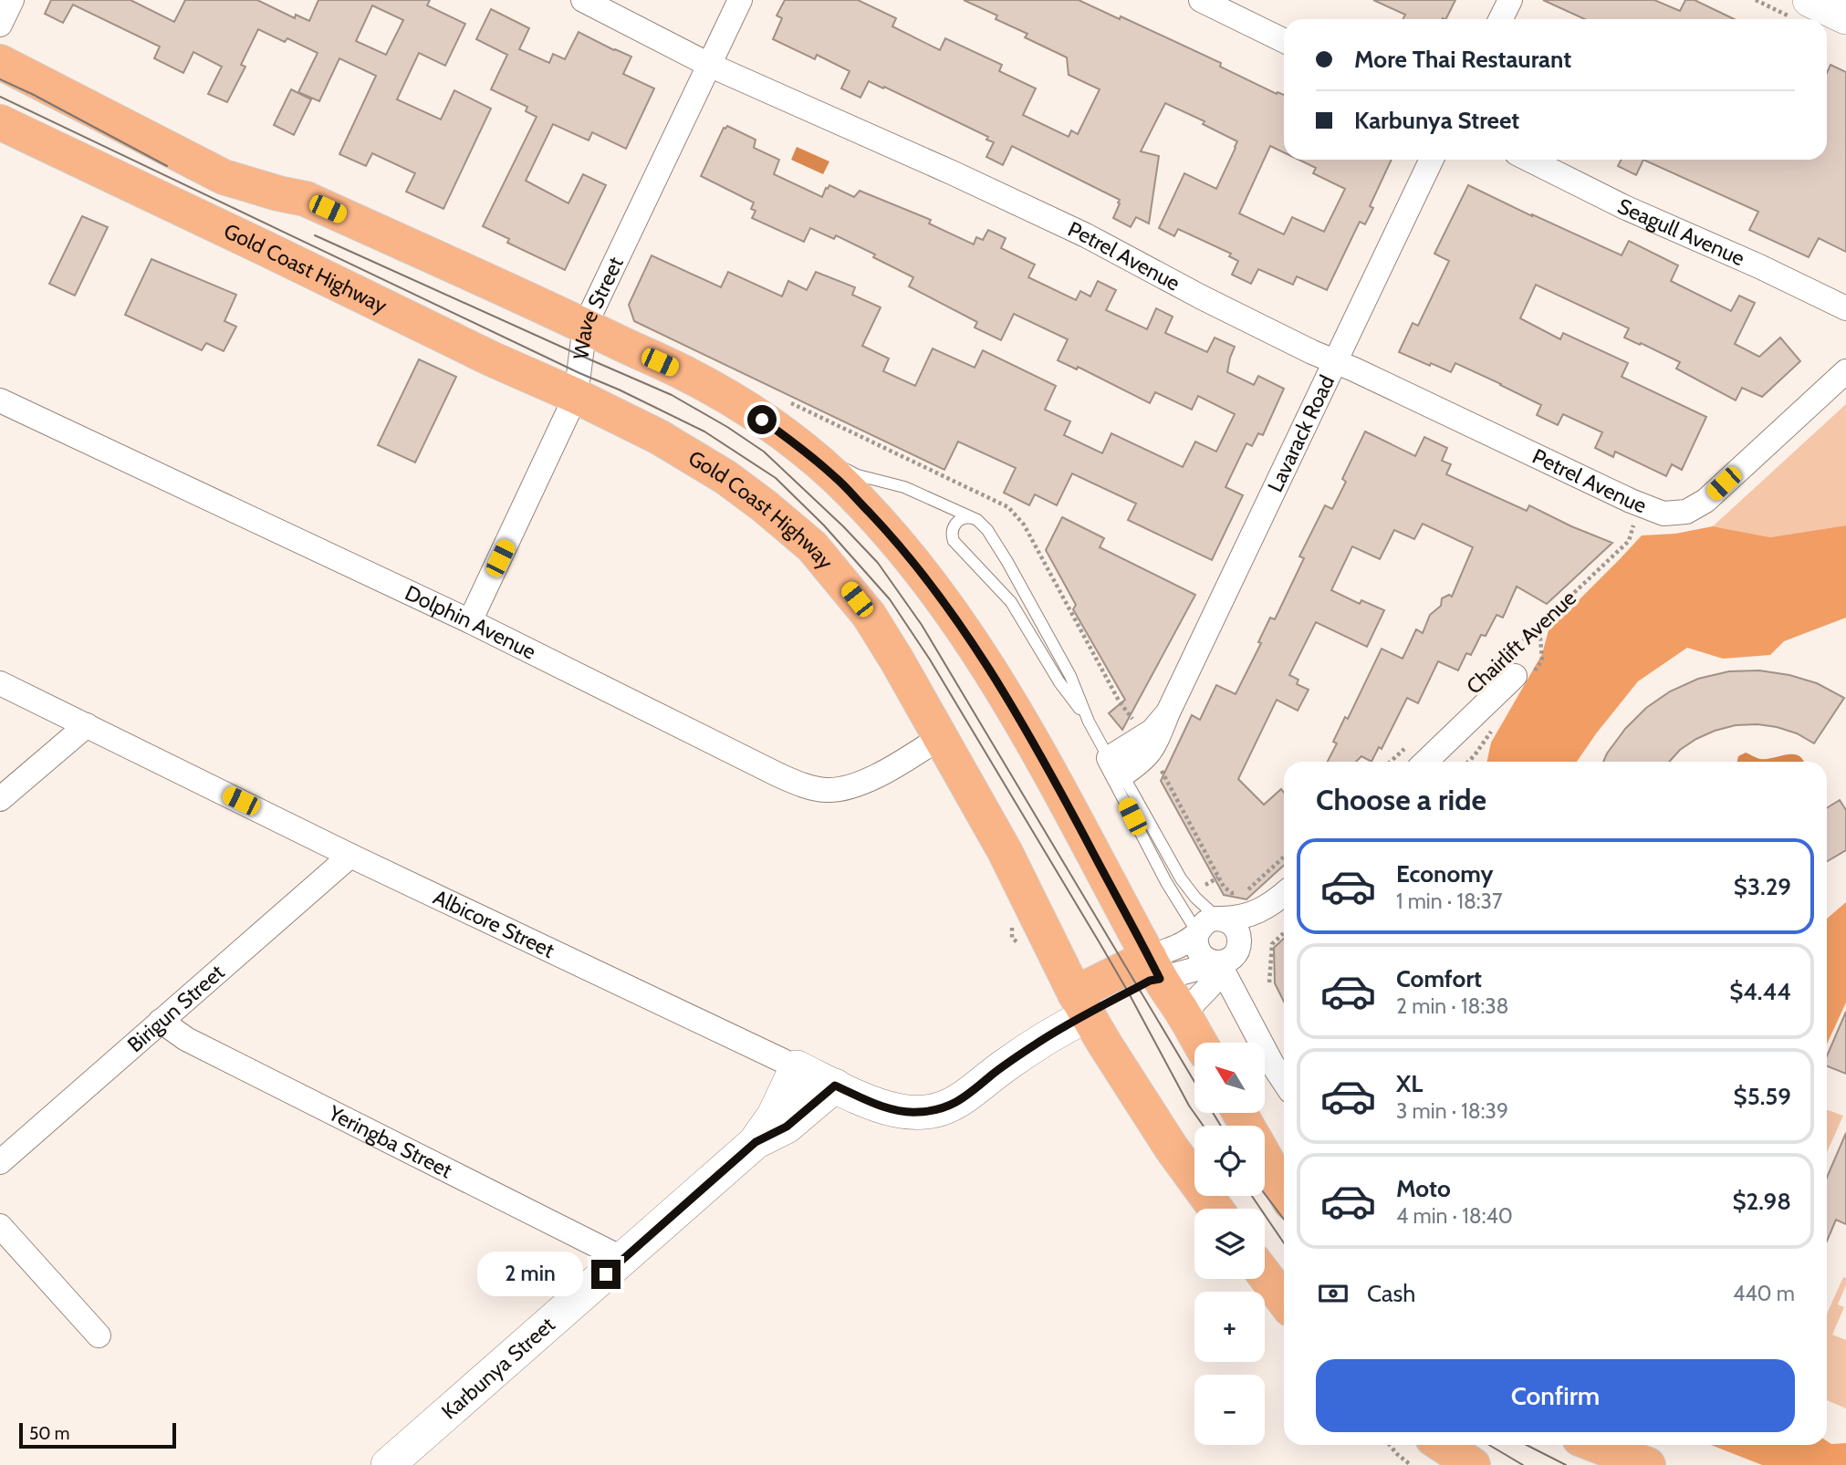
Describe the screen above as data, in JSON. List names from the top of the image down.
{
  "streets": {
    "highway": ["Gold Coast Highway"],
    "street": [
      "Seagull Avenue",
      "Petrel Avenue",
      "Wave Street",
      "Lavarack Road",
      "Dolphin Avenue",
      "Chairlift Avenue",
      "Albicore Street",
      "Birigun Street",
      "Yeringba Street",
      "Karbunya Street"
    ]
  },
  "crossings": [
    ["Petrel Avenue", "Wave Street"],
    ["Petrel Avenue", "Lavarack Road"],
    ["Petrel Avenue", "Chairlift Avenue"],
    ["Gold Coast Highway", "Wave Street"],
    ["Gold Coast Highway", "Dolphin Avenue"],
    ["Gold Coast Highway", "Albicore Street"],
    ["Wave Street", "Dolphin Avenue"],
    ["Albicore Street", "Birigun Street"],
    ["Albicore Street", "Karbunya Street"],
    ["Birigun Street", "Yeringba Street"],
    ["Yeringba Street", "Karbunya Street"]
  ],
  "scale_bar": "50 m",
  "north": "top left",
  "page": {
    "banner": ["More Thai Restaurant", "Karbunya Street"],
    "heading": "Choose a ride",
    "list": [
      {
        "name": "Economy",
        "note": "1 min · 18:37",
        "value": "$3.29"
      },
      {
        "name": "Comfort",
        "note": "2 min · 18:38",
        "value": "$4.44"
      },
      {
        "name": "XL",
        "note": "3 min · 18:39",
        "value": "$5.59"
      },
      {
        "name": "Moto",
        "note": "4 min · 18:40",
        "value": "$2.98"
      }
    ],
    "map_buttons": ["+", "−"],
    "bubble": "2 min",
    "pay": ["Cash", "440 m"],
    "buttons": "Confirm",
    "scale": "50 m"
  }
}
